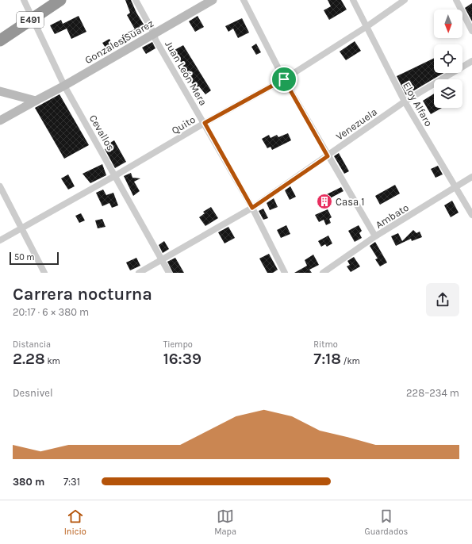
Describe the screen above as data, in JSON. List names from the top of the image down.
{
  "streets": {
    "highway": ["E491"],
    "street": [
      "Gonzales Suarez",
      "Juan León Mera",
      "Eloy Alfaro",
      "Venezuela",
      "Quito",
      "Cevallos",
      "Ambato"
    ]
  },
  "crossings": [
    ["E491", "Cevallos"],
    ["Gonzales Suarez", "Juan León Mera"],
    ["Gonzales Suarez", "Cevallos"],
    ["Juan León Mera", "Venezuela"],
    ["Juan León Mera", "Quito"],
    ["Eloy Alfaro", "Venezuela"],
    ["Eloy Alfaro", "Quito"],
    ["Eloy Alfaro", "Ambato"],
    ["Venezuela", "Cevallos"],
    ["Quito", "Cevallos"]
  ],
  "places": {
    "building": ["Casa 1"]
  },
  "scale_bar": "50 m",
  "north": "bottom",
  "page": {
    "scale": "50 m",
    "heading": ["Carrera nocturna", "20:17 · 6 × 380 m"],
    "stats": [
      ["Distancia", "2.28 km"],
      ["Tiempo", "16:39"],
      ["Ritmo", "7:18 /km"]
    ],
    "chart": ["Desnivel", "228–234 m"],
    "list": [
      {
        "name": "380 m",
        "note": "7:31"
      }
    ],
    "tabs": ["Inicio", "Mapa", "Guardados"]
  }
}
